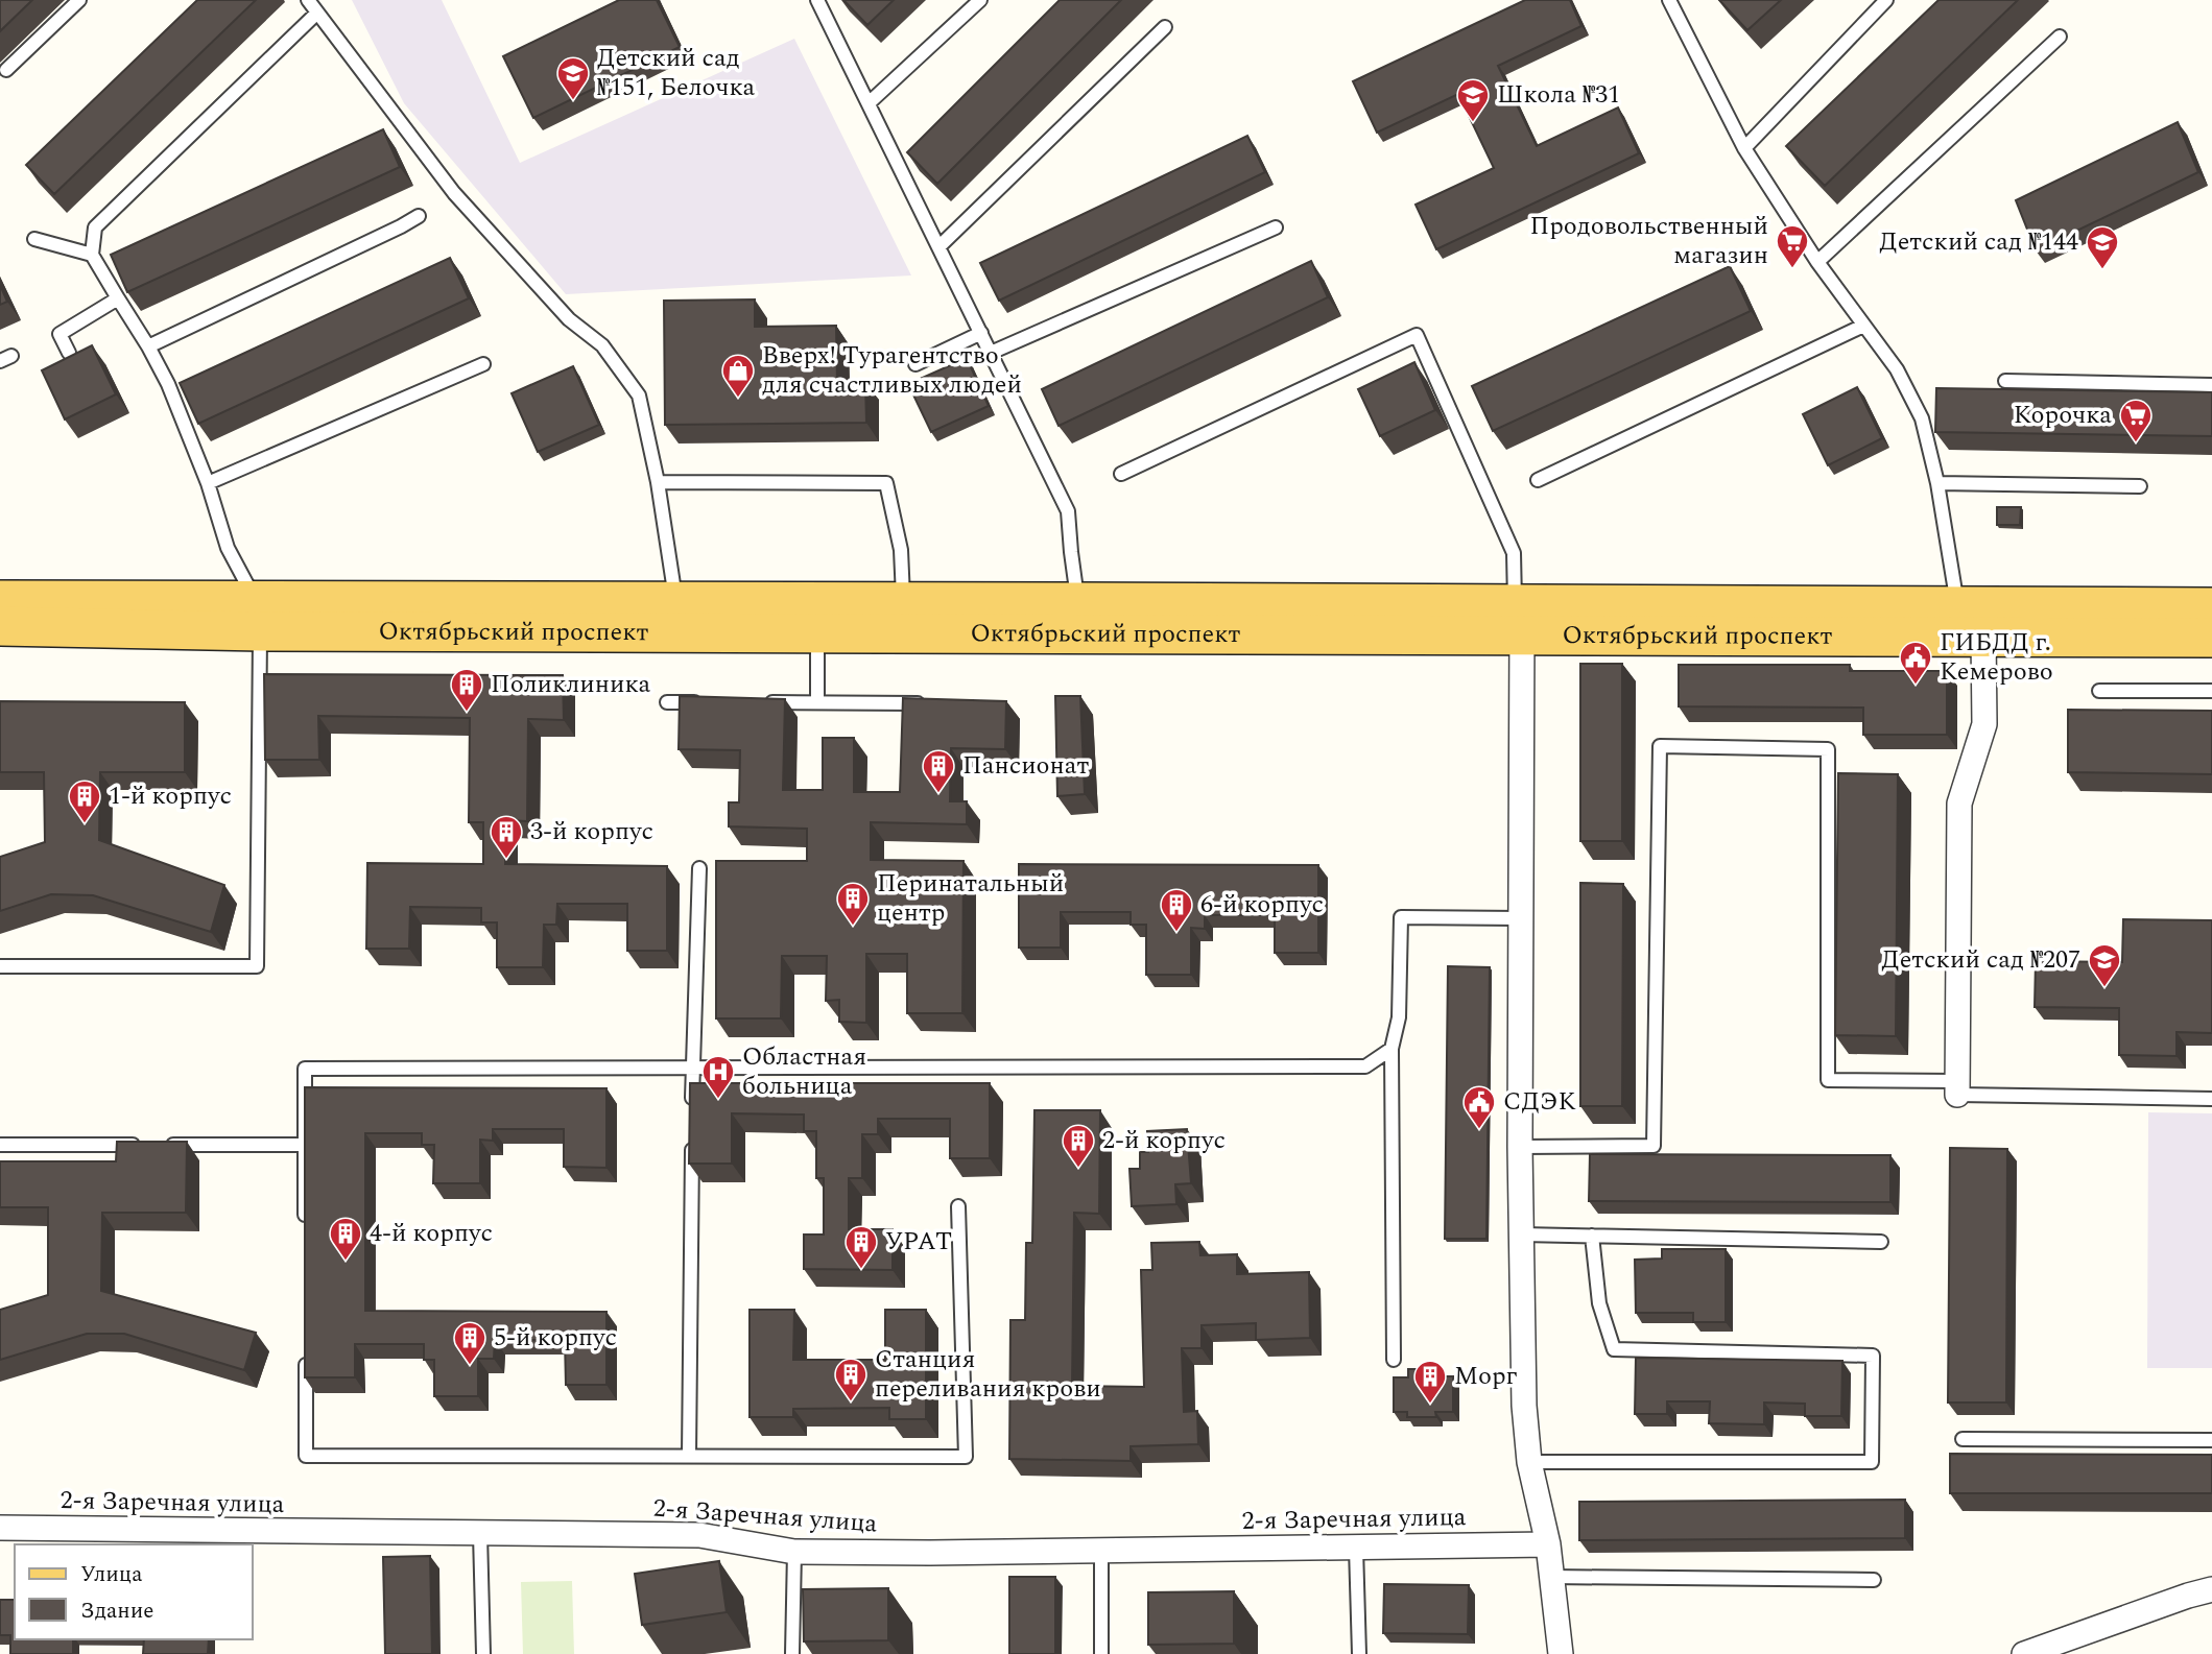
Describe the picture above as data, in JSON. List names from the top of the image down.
{
  "streets": {
    "main road": ["Октябрьский проспект"],
    "street": ["2-я Заречная улица"]
  },
  "places": {
    "school or university": [
      "Детский сад №151, Белочка",
      "Школа №31",
      "Детский сад №144",
      "Детский сад №207"
    ],
    "supermarket": ["Продовольственный магазин", "Корочка"],
    "shop": ["Вверх! Турагентство для счастливых людей"],
    "public building": ["ГИБДД г. Кемерово", "СДЭК"],
    "building": [
      "Поликлиника",
      "Пансионат",
      "1-й корпус",
      "3-й корпус",
      "Перинатальный центр",
      "6-й корпус",
      "2-й корпус",
      "4-й корпус",
      "УРАТ",
      "5-й корпус",
      "Станция переливания крови",
      "Морг"
    ],
    "hospital": ["Областная больница"]
  },
  "legend": ["Улица", "Здание"]
}
